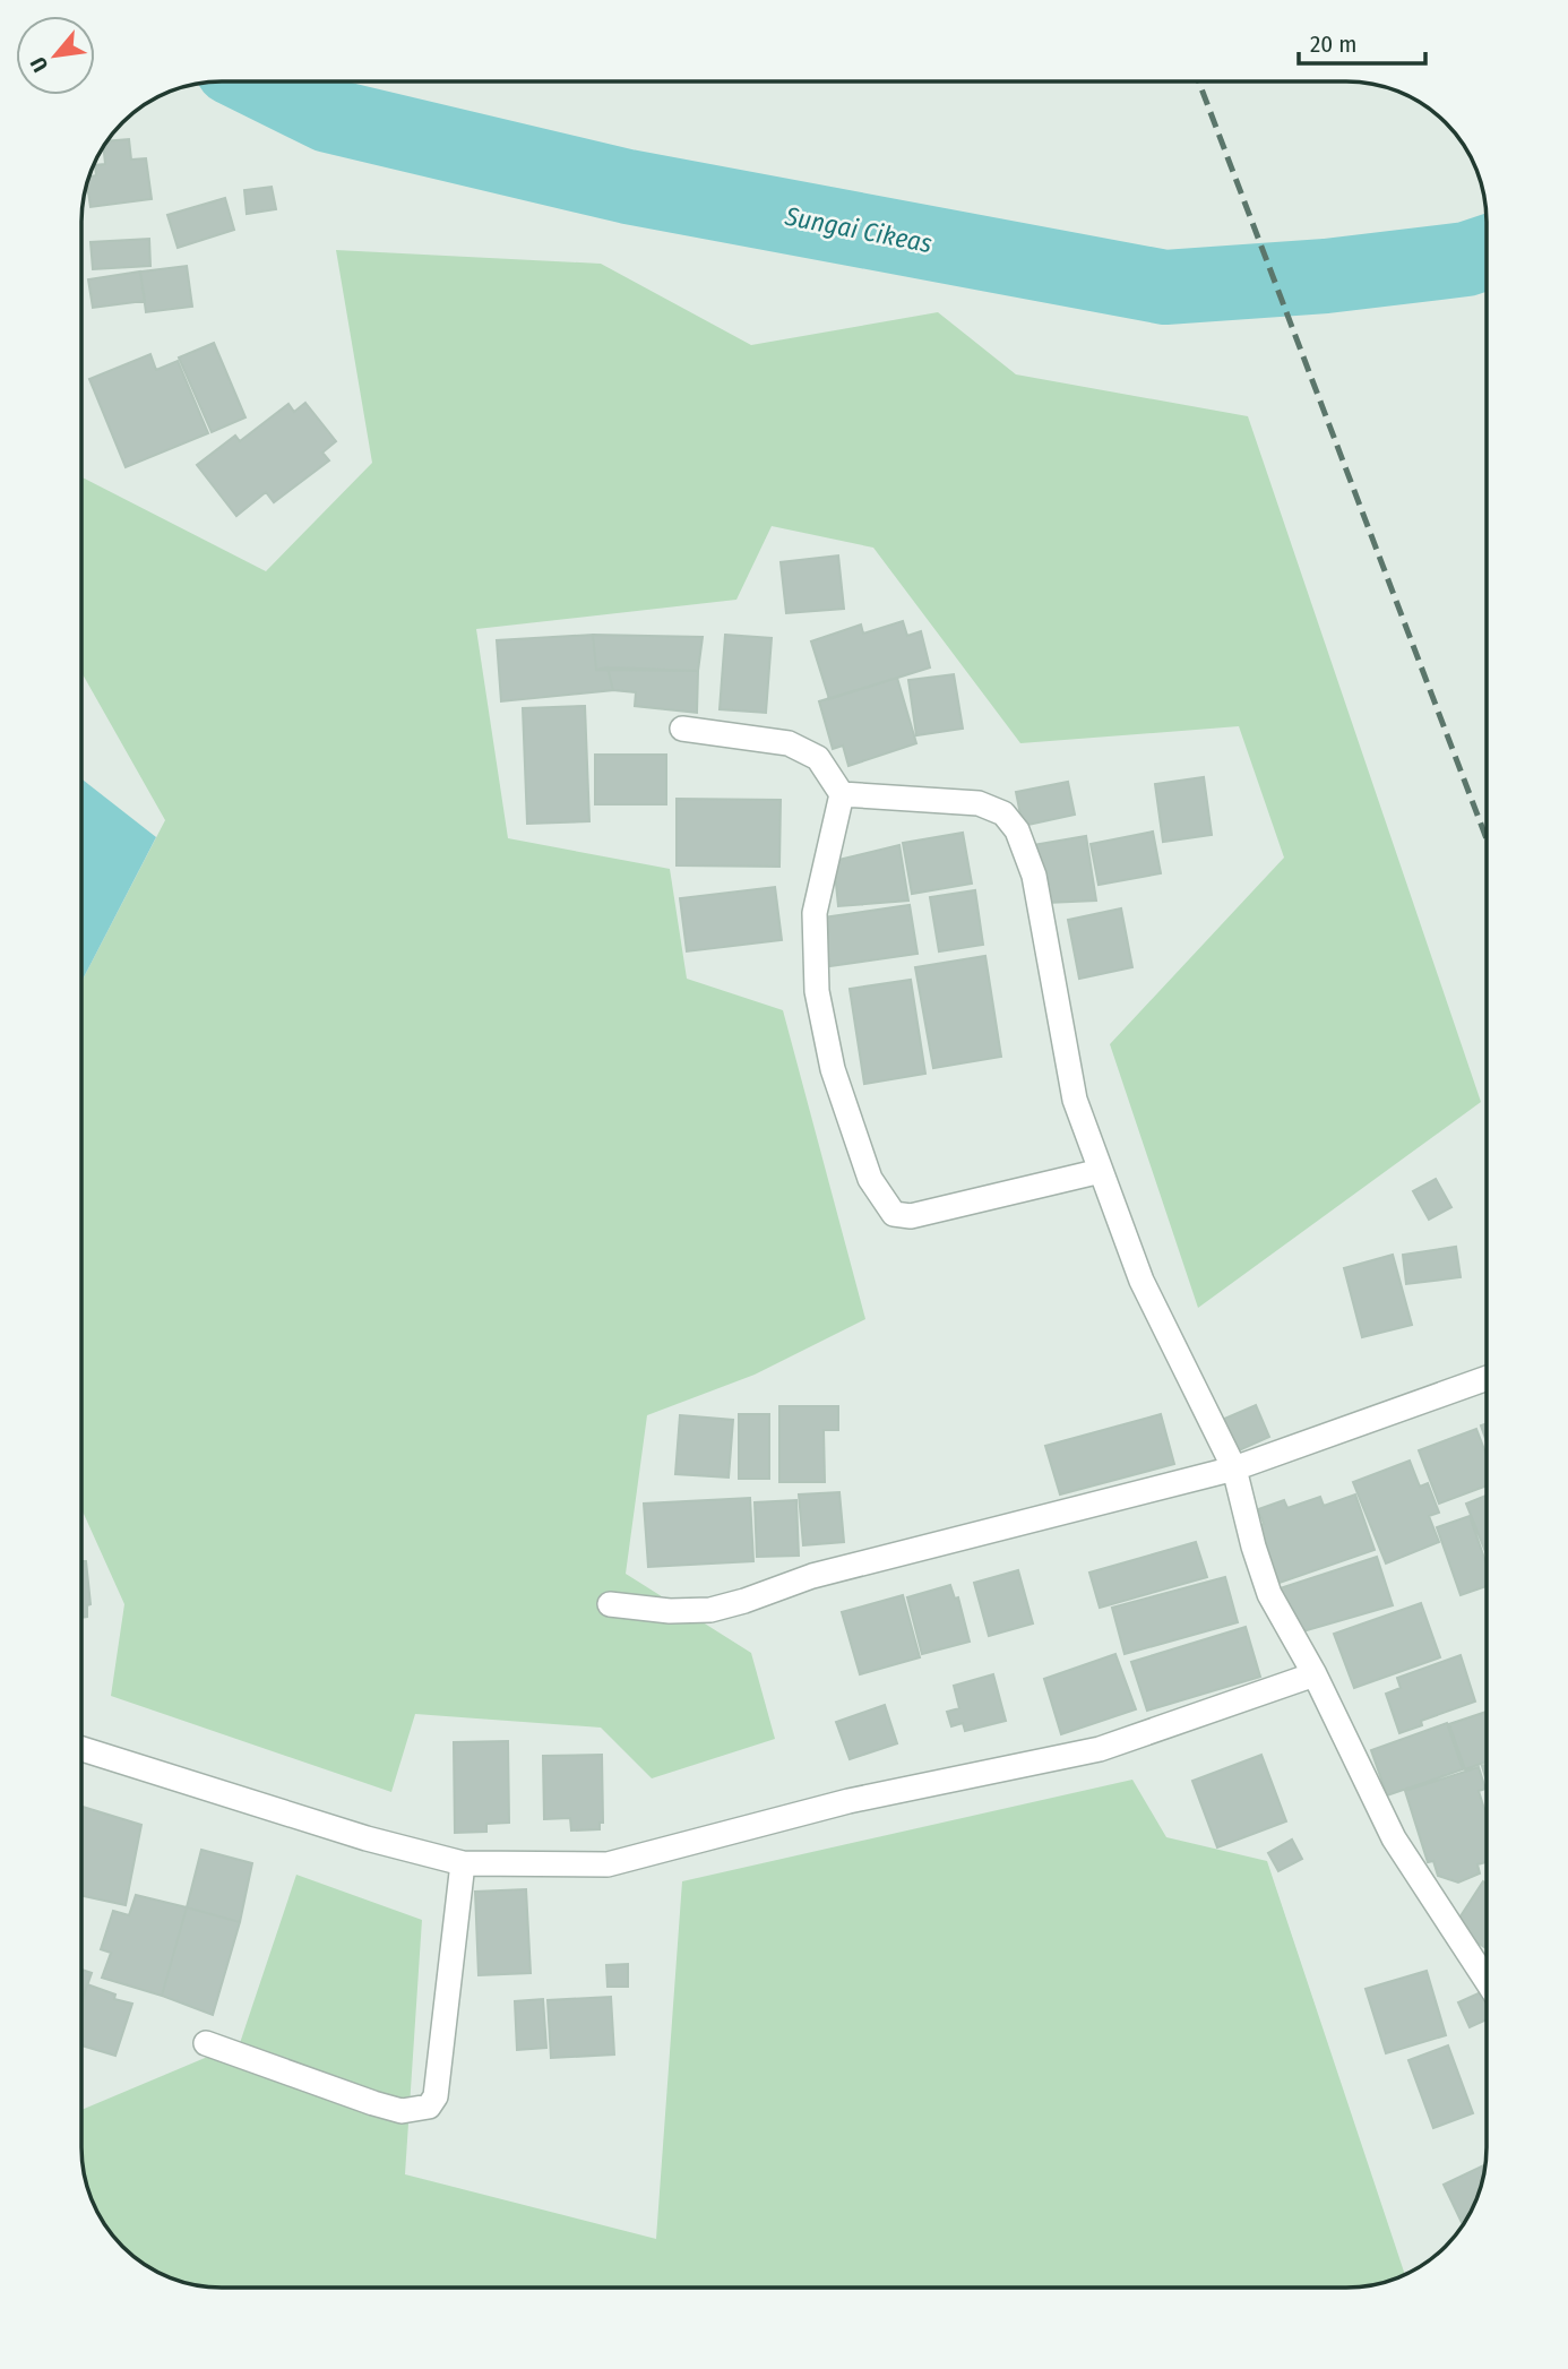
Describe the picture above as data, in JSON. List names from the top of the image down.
{
  "water": ["Sungai Cikeas"],
  "scale_bar": "20 m",
  "north": "bottom left"
}
